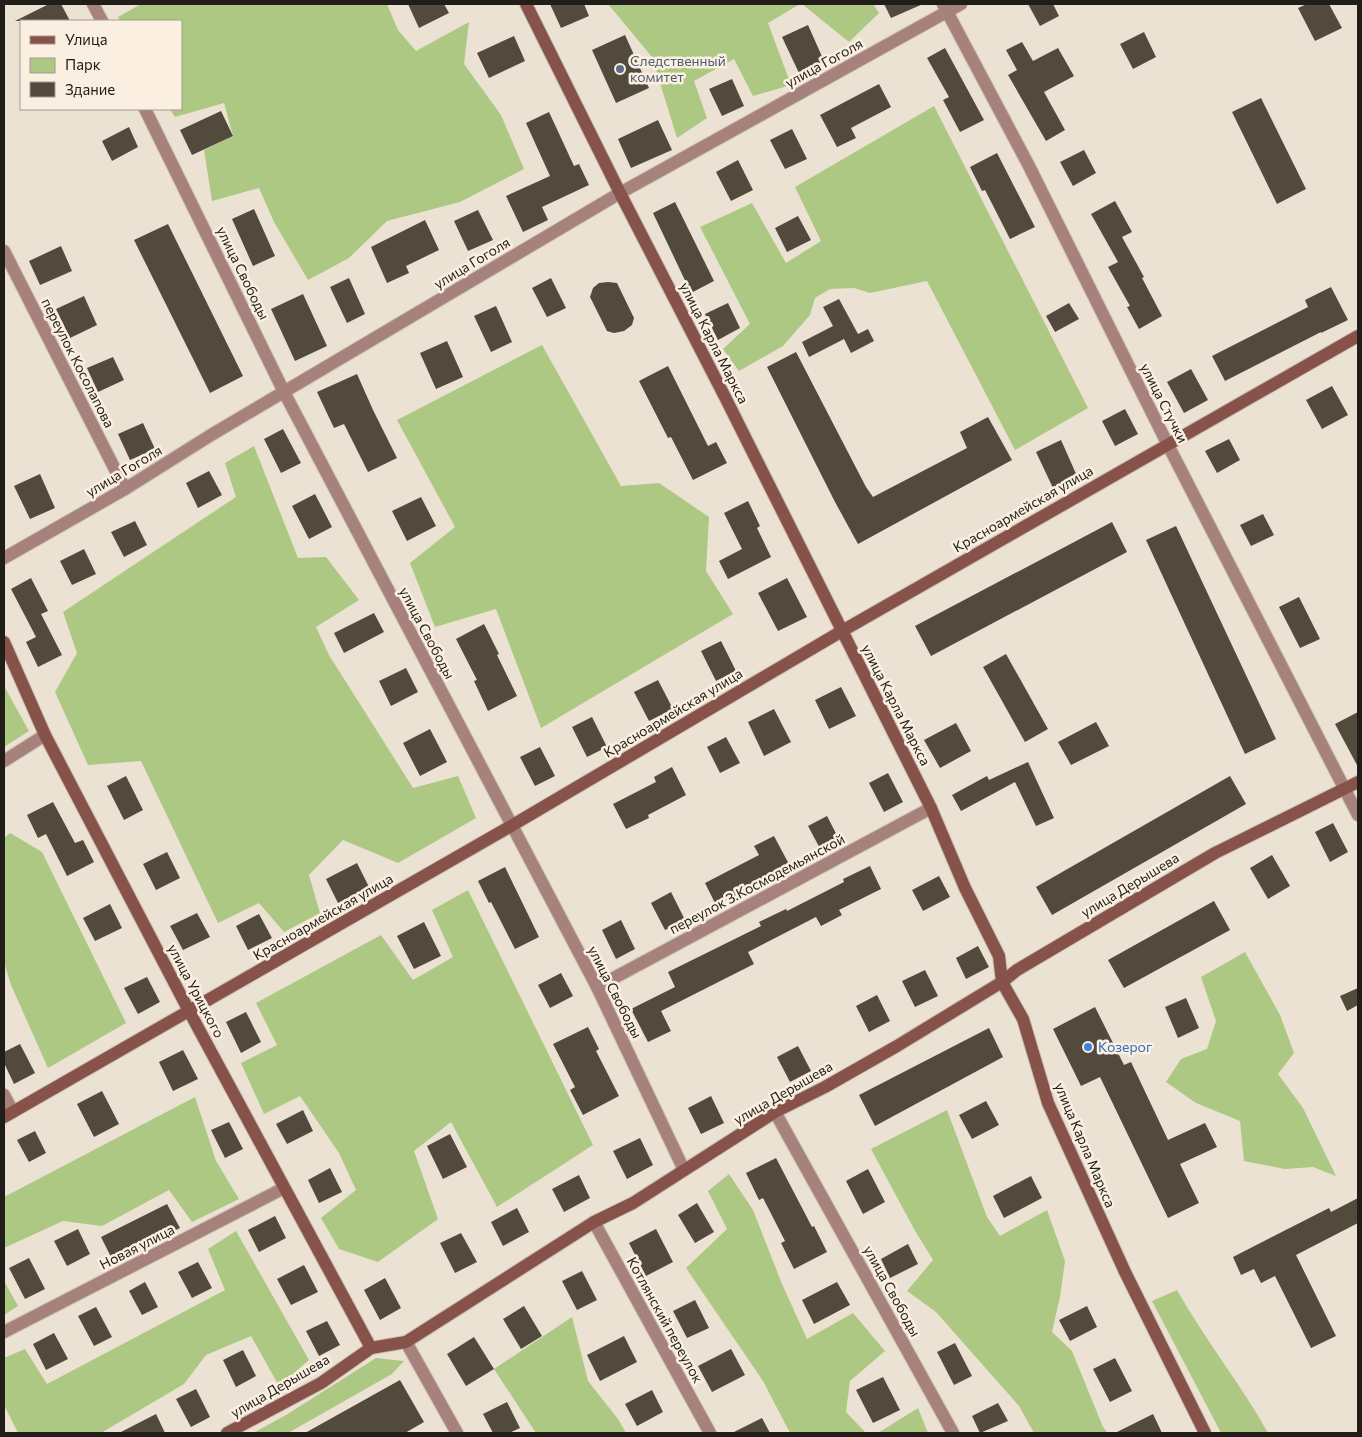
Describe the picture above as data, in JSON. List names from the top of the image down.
{
  "streets": {
    "street": [
      "улица Гоголя",
      "улица Свободы",
      "улица Карла Маркса",
      "переулок Косолапова",
      "улица Стучки",
      "Красноармейская улица",
      "переулок З.Космодемьянской",
      "улица Дерышева",
      "улица Урицкого",
      "Новая улица",
      "Котлянский переулок"
    ]
  },
  "crossings": [
    ["улица Гоголя", "улица Свободы"],
    ["улица Гоголя", "улица Карла Маркса"],
    ["улица Гоголя", "переулок Косолапова"],
    ["улица Гоголя", "улица Стучки"],
    ["улица Свободы", "Красноармейская улица"],
    ["улица Свободы", "переулок З.Космодемьянской"],
    ["улица Свободы", "улица Дерышева"],
    ["улица Карла Маркса", "Красноармейская улица"],
    ["улица Карла Маркса", "переулок З.Космодемьянской"],
    ["улица Карла Маркса", "улица Дерышева"],
    ["улица Стучки", "Красноармейская улица"],
    ["улица Стучки", "улица Дерышева"],
    ["Красноармейская улица", "улица Урицкого"],
    ["улица Дерышева", "улица Урицкого"],
    ["улица Дерышева", "Котлянский переулок"],
    ["улица Урицкого", "Новая улица"]
  ],
  "places": ["Следственный комитет", "Козерог"],
  "legend": ["Улица", "Парк", "Здание"]
}
